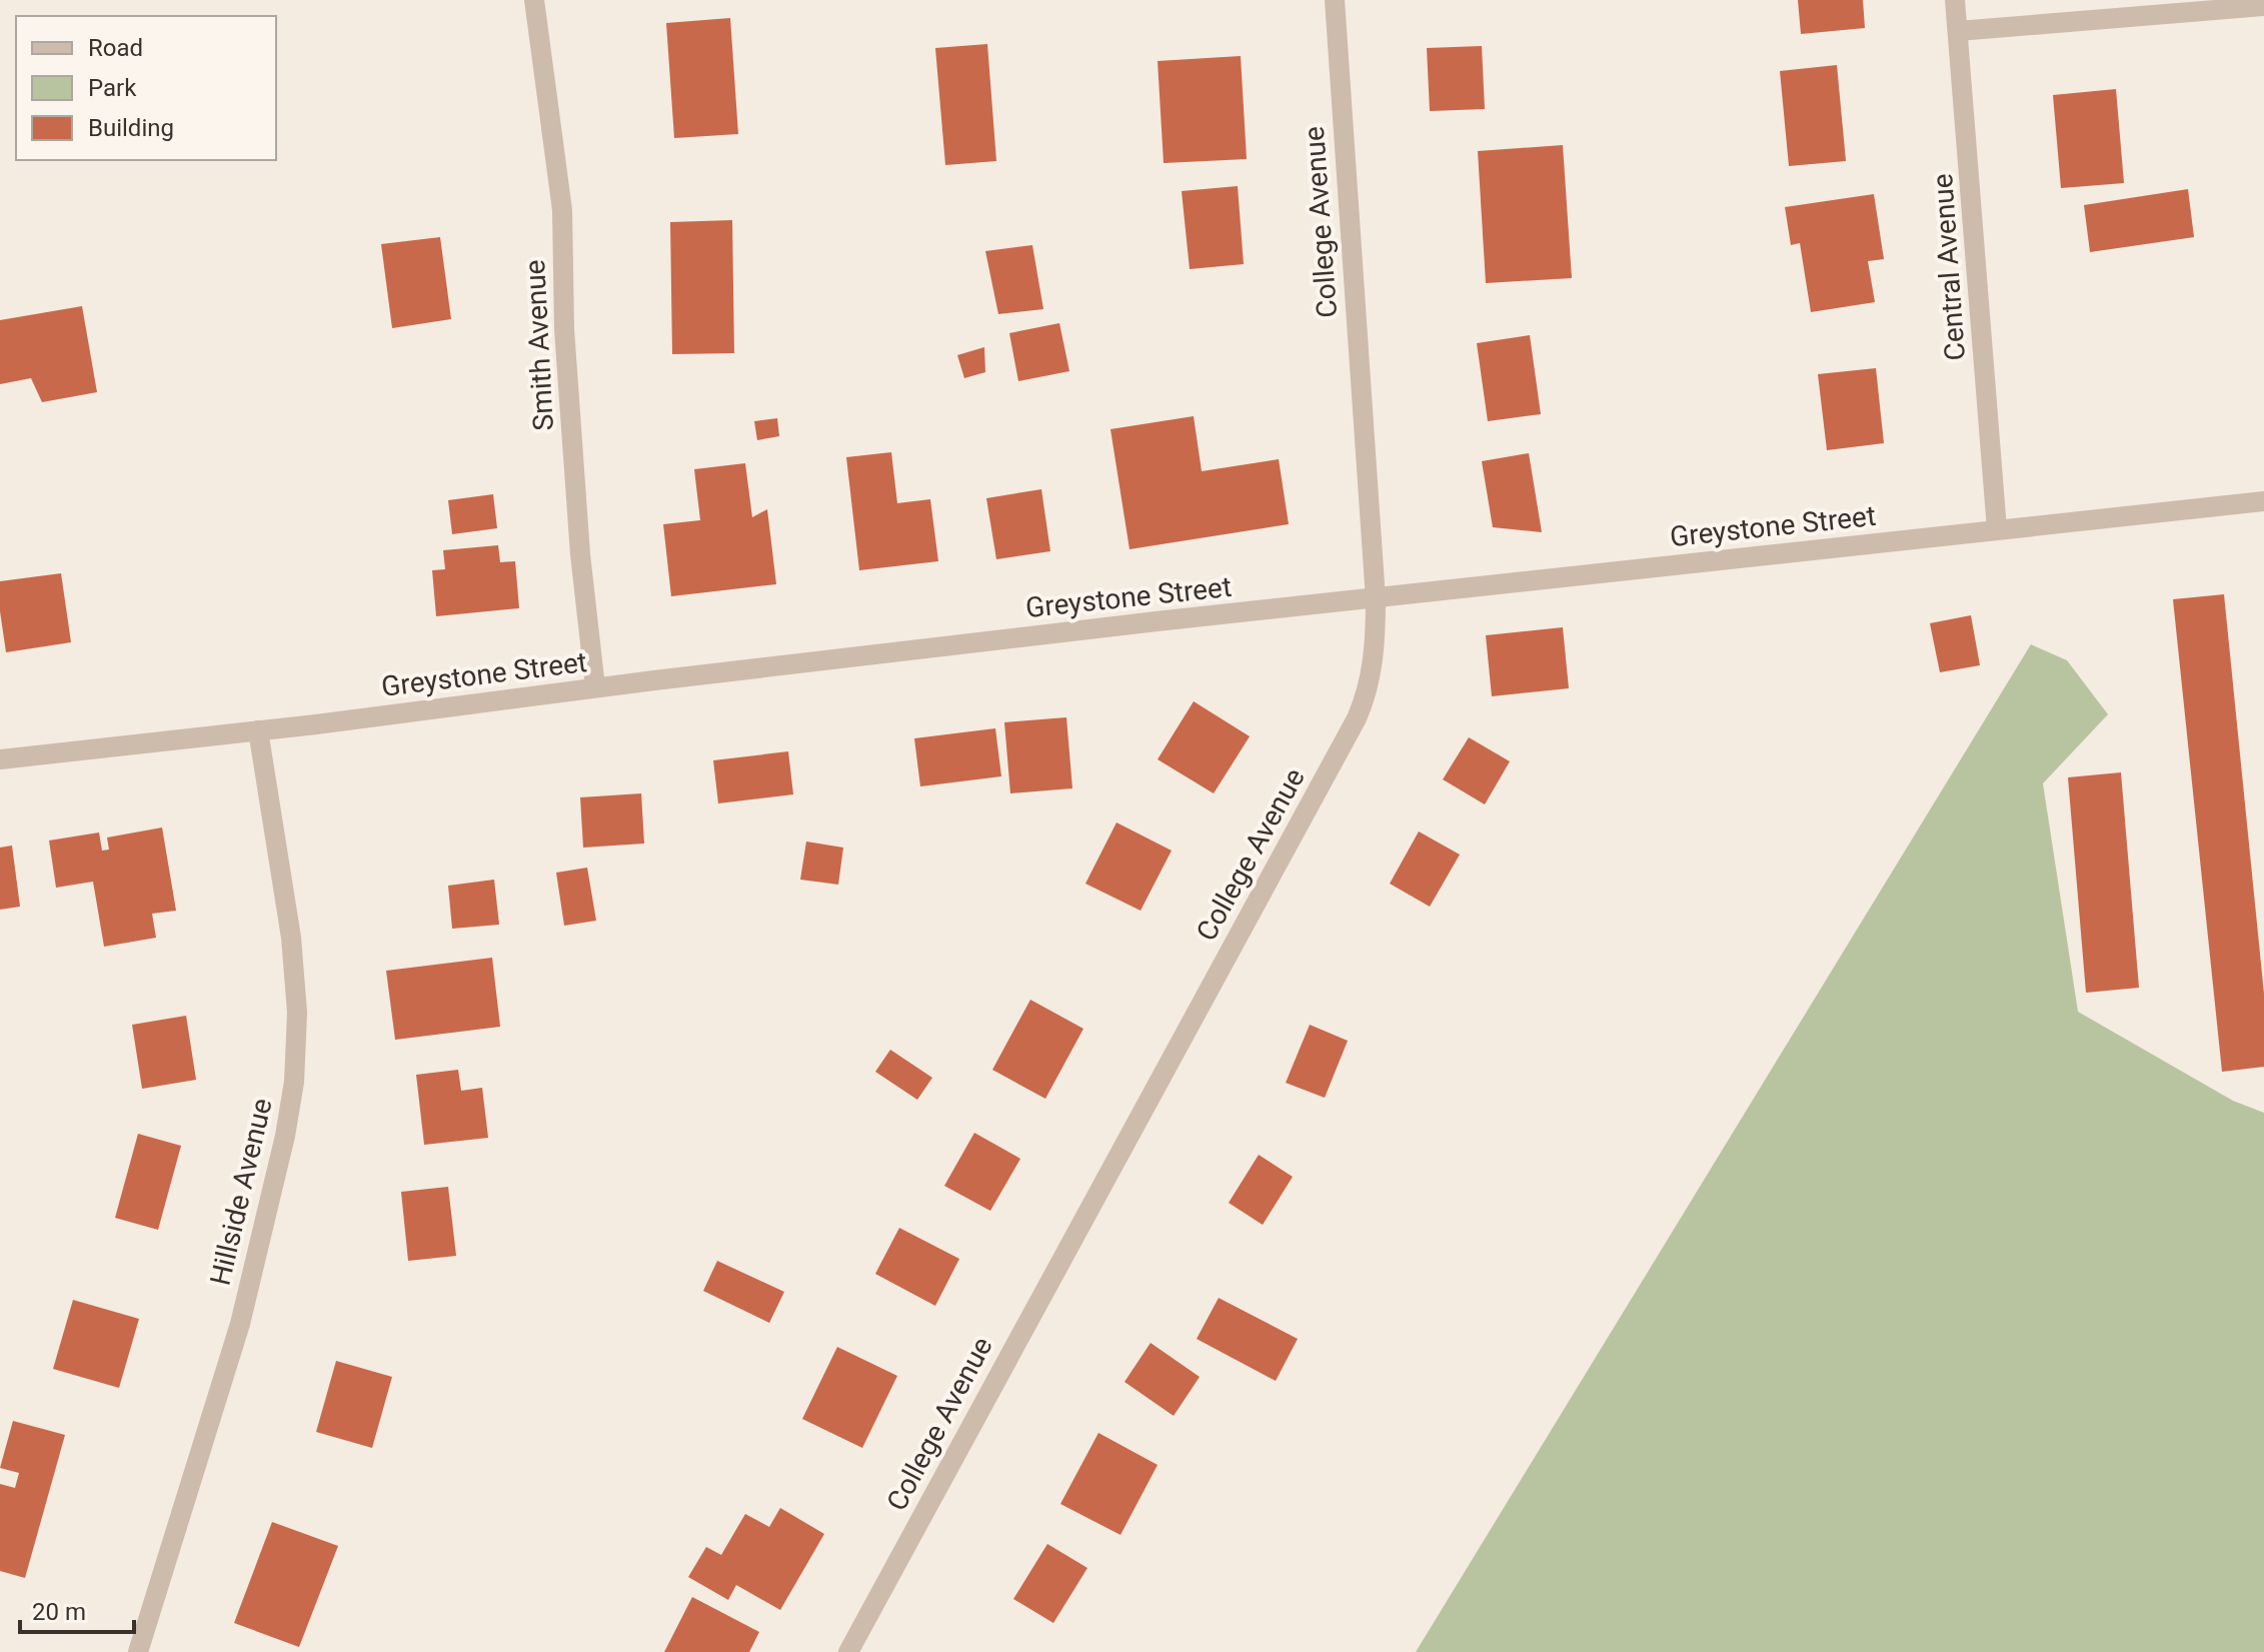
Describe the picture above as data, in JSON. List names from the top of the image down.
{
  "streets": {
    "street": [
      "College Avenue",
      "Central Avenue",
      "Smith Avenue",
      "Greystone Street",
      "Hillside Avenue"
    ]
  },
  "crossings": [
    ["College Avenue", "Greystone Street"],
    ["Central Avenue", "Greystone Street"],
    ["Smith Avenue", "Greystone Street"],
    ["Greystone Street", "Hillside Avenue"]
  ],
  "legend": ["Road", "Park", "Building"],
  "scale_bar": "20 m"
}
